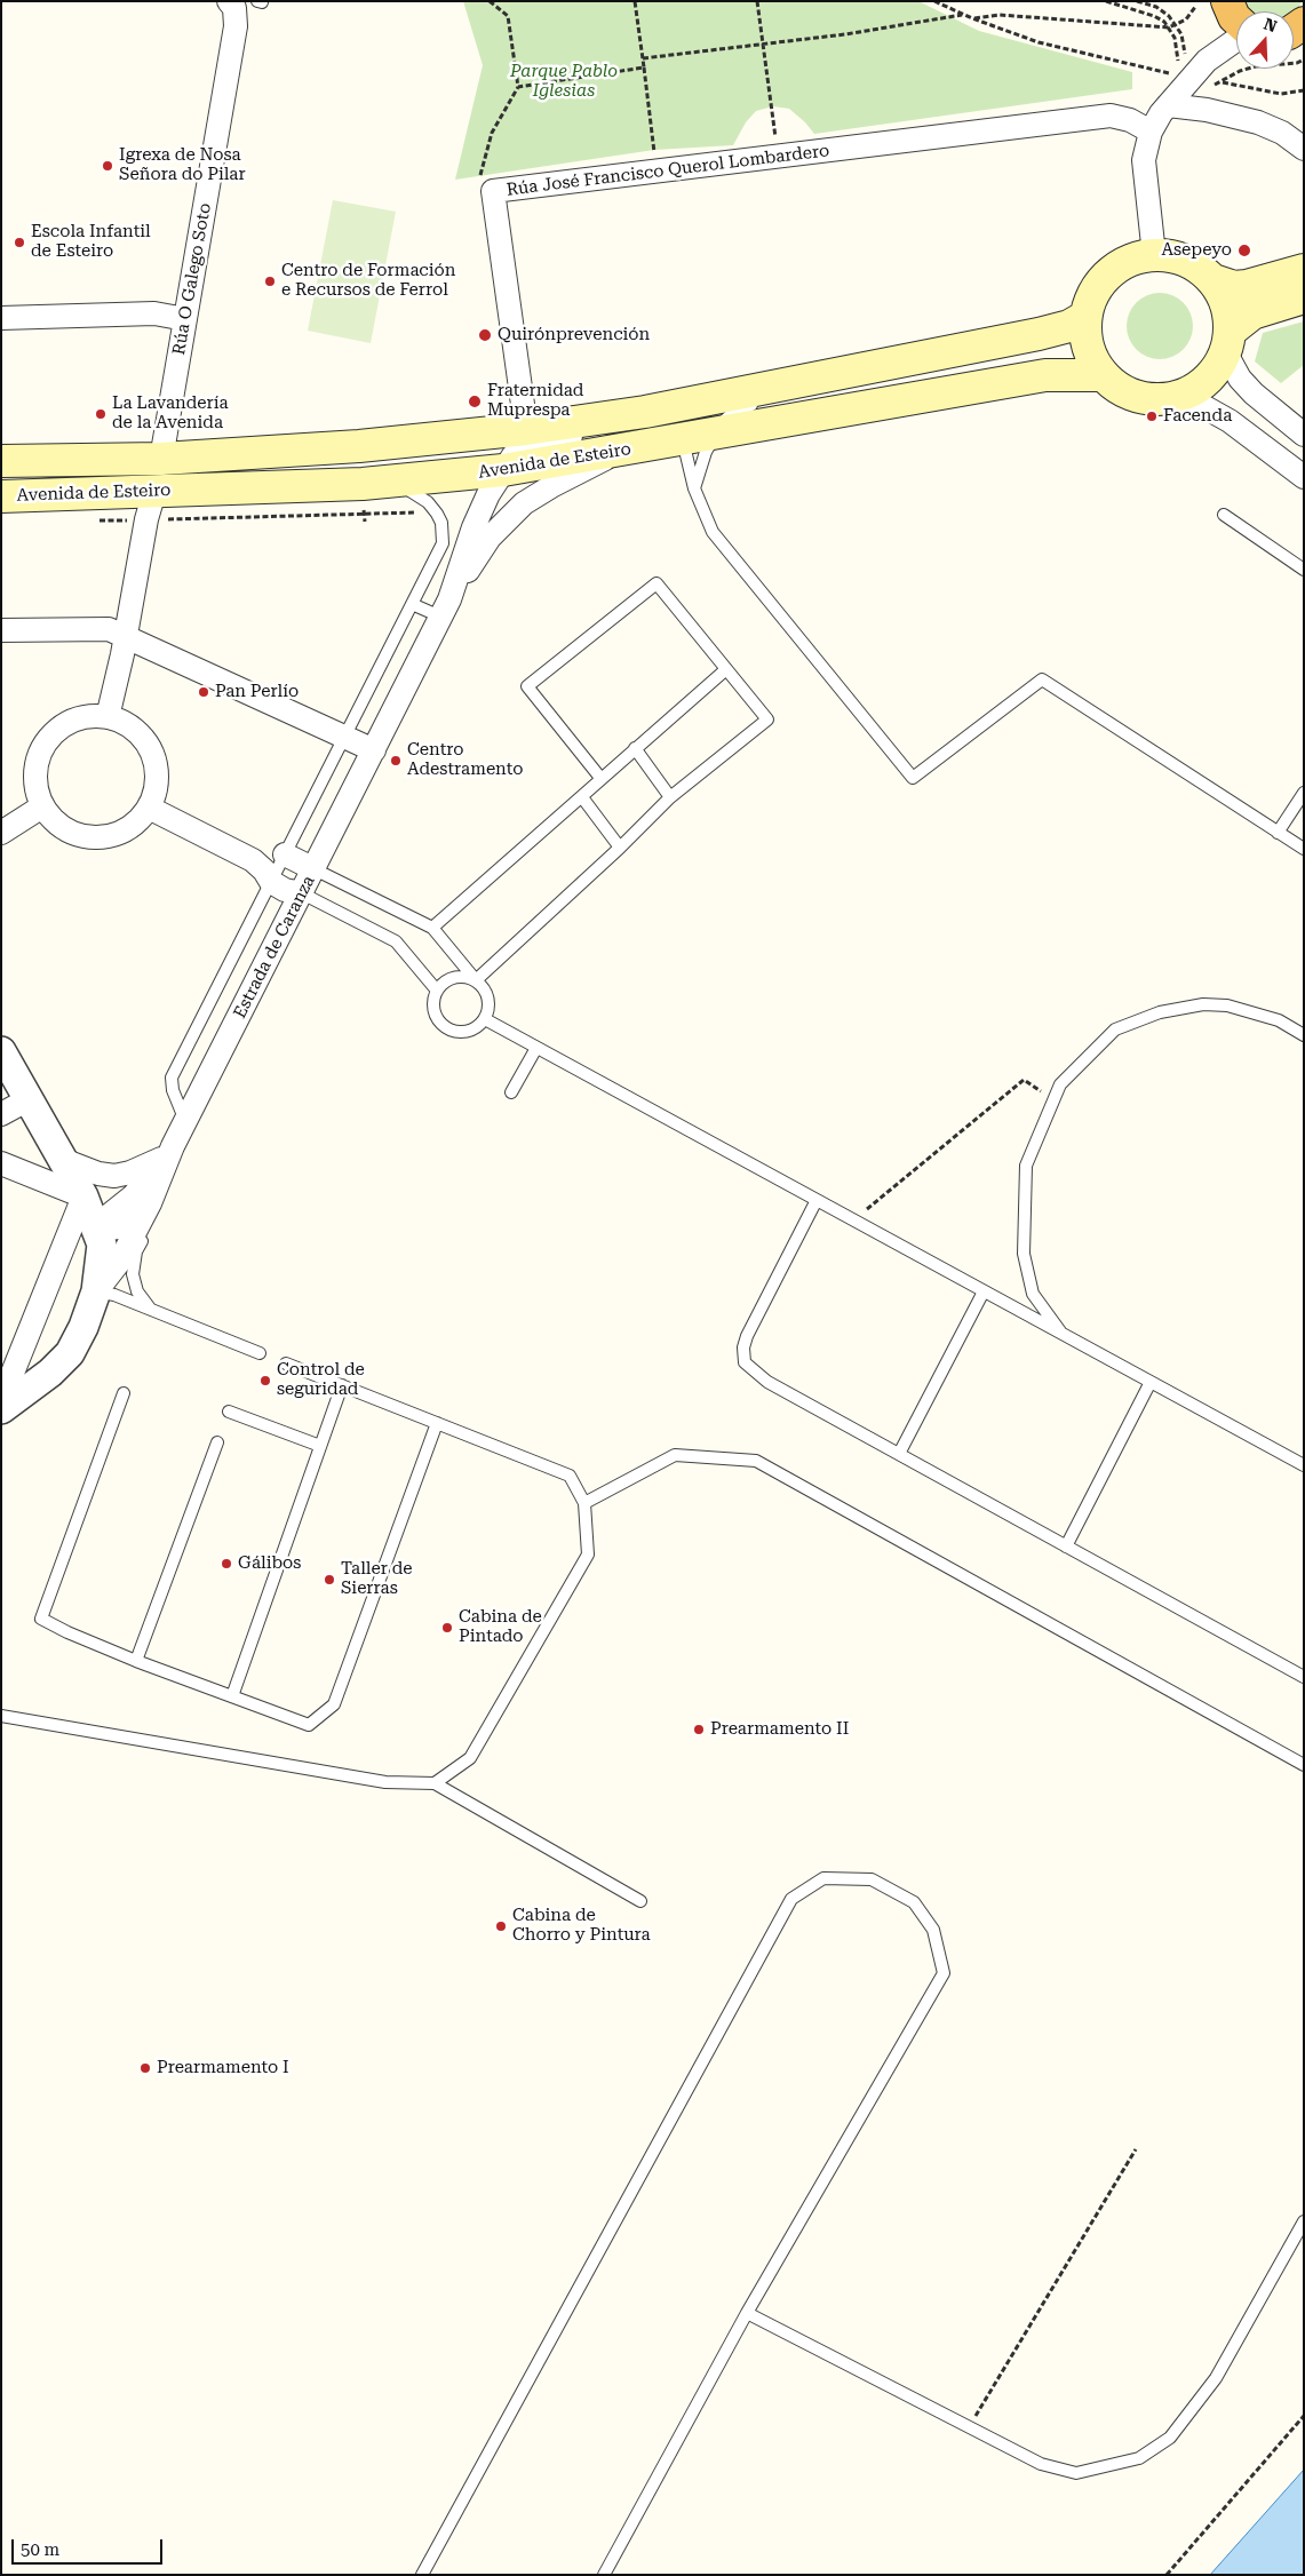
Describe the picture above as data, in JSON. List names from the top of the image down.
{
  "streets": {
    "main road": ["Avenida de Esteiro"],
    "street": ["Rúa José Francisco Querol Lombardero", "Rúa O Galego Soto", "Estrada de Caranza"]
  },
  "crossings": [
    ["Rúa José Francisco Querol Lombardero", "Avenida de Esteiro"],
    ["Rúa O Galego Soto", "Avenida de Esteiro"]
  ],
  "parks": ["Parque Pablo Iglesias"],
  "places": [
    "Igrexa de Nosa Señora do Pilar",
    "Escola Infantil de Esteiro",
    "Asepeyo",
    "Centro de Formación e Recursos de Ferrol",
    "Quirónprevención",
    "Fraternidad Muprespa",
    "La Lavandería de la Avenida",
    "Facenda",
    "Pan Perlío",
    "Centro Adestramento",
    "Control de seguridad",
    "Gálibos",
    "Taller de Sierras",
    "Cabina de Pintado",
    "Prearmamento II",
    "Cabina de Chorro y Pintura",
    "Prearmamento I"
  ],
  "scale_bar": "50 m",
  "north": "top"
}
